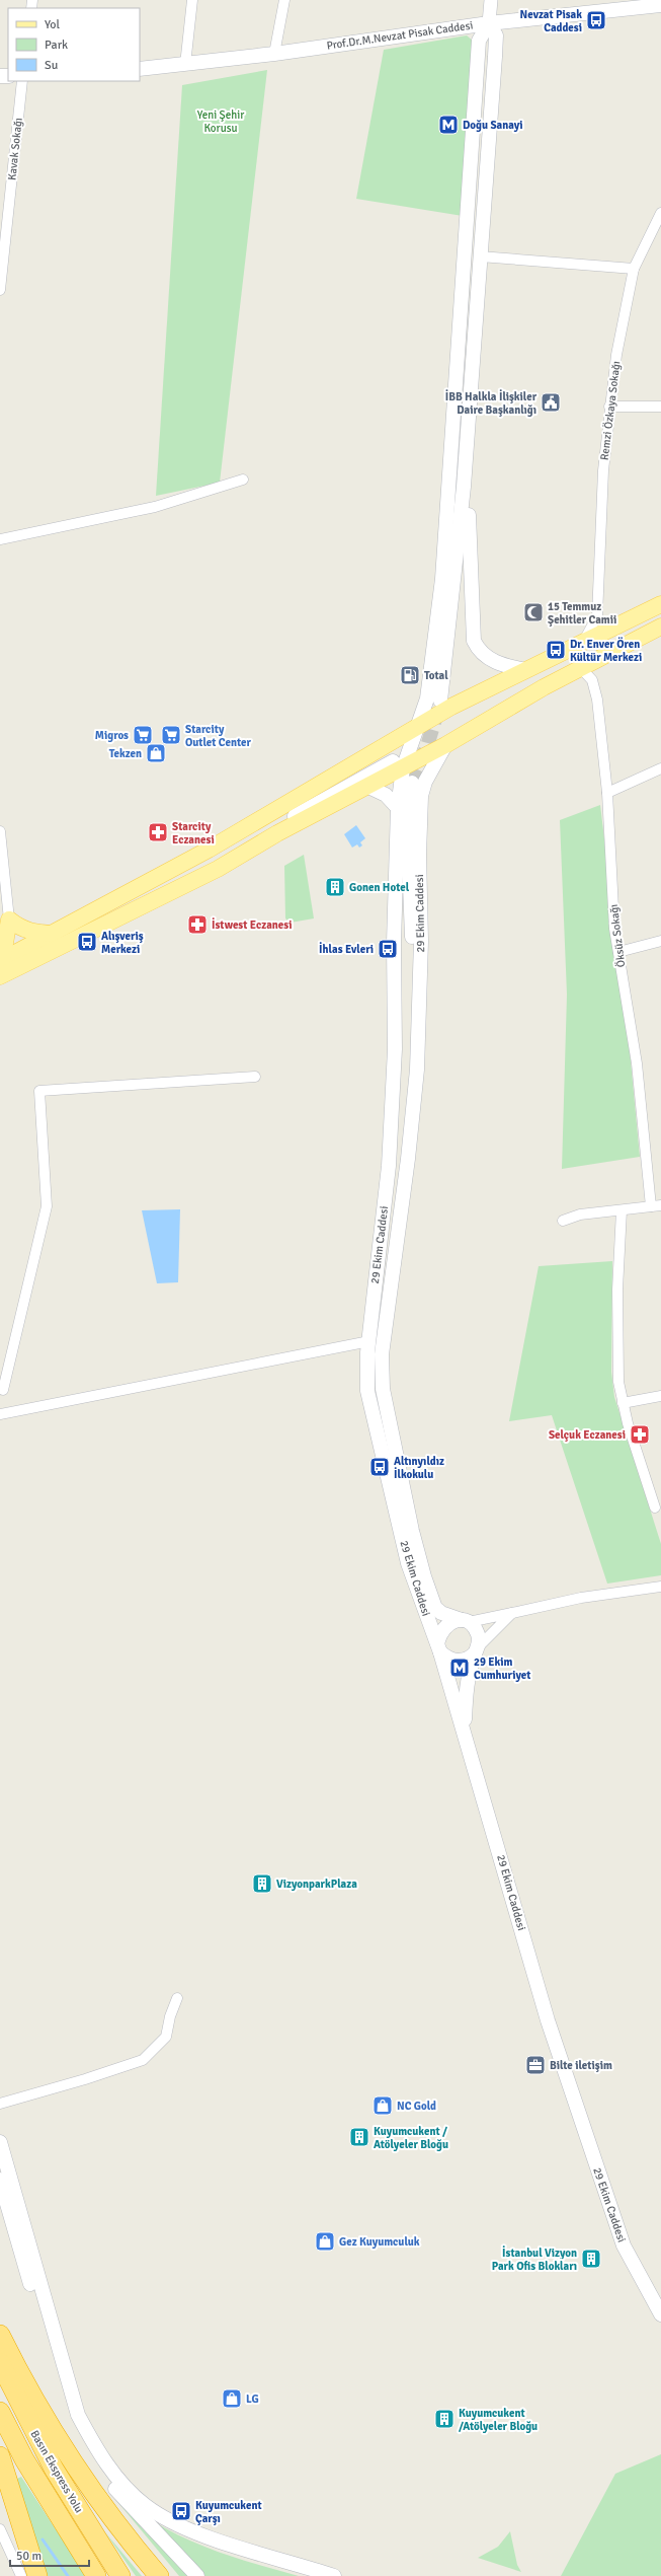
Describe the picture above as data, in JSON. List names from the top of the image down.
{
  "streets": {
    "highway": ["Basın Ekspress Yolu"],
    "main road": ["Prof.Dr.M.Nevzat Pisak Caddesi", "29 Ekim Caddesi"],
    "street": ["Kavak Sokağı", "Remzi Özkaya Sokağı", "Öksüz Sokağı"]
  },
  "crossings": [
    ["Prof.Dr.M.Nevzat Pisak Caddesi", "29 Ekim Caddesi"]
  ],
  "parks": ["Yeni Şehir Korusu"],
  "places": {
    "bus stop": [
      "Nevzat Pisak Caddesi",
      "Dr. Enver Ören Kültür Merkezi",
      "Alışveriş Merkezi",
      "İhlas Evleri",
      "Altınyıldız İlkokulu",
      "Kuyumcukent Çarşı"
    ],
    "metro station": ["Doğu Sanayi", "29 Ekim Cumhuriyet"],
    "public building": ["İBB Halkla İlişkiler Daire Başkanlığı"],
    "mosque": ["15 Temmuz Şehitler Camii"],
    "fuel station": ["Total"],
    "supermarket": ["Migros", "Starcity Outlet Center"],
    "shop": [
      "Tekzen",
      "NC Gold",
      "Gez Kuyumculuk",
      "LG"
    ],
    "pharmacy": ["Starcity Eczanesi", "İstwest Eczanesi", "Selçuk Eczanesi"],
    "building": [
      "Gonen Hotel",
      "VizyonparkPlaza",
      "Kuyumcukent / Atölyeler Bloğu",
      "İstanbul Vizyon Park Ofis Blokları",
      "Kuyumcukent /Atölyeler Bloğu"
    ],
    "office": ["Bilte iletişim"]
  },
  "legend": ["Yol", "Park", "Su"],
  "scale_bar": "50 m"
}
